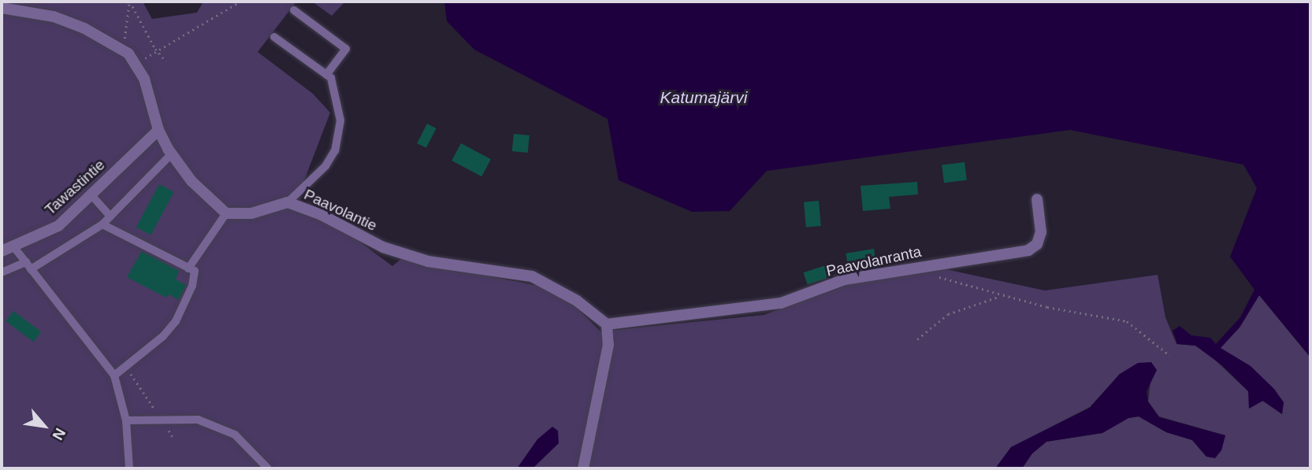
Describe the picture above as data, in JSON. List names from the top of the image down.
{
  "streets": {
    "street": ["Tawastintie", "Paavolantie", "Paavolanranta"]
  },
  "crossings": [
    ["Paavolantie", "Paavolanranta"]
  ],
  "water": ["Katumajärvi"],
  "north": "bottom right"
}
